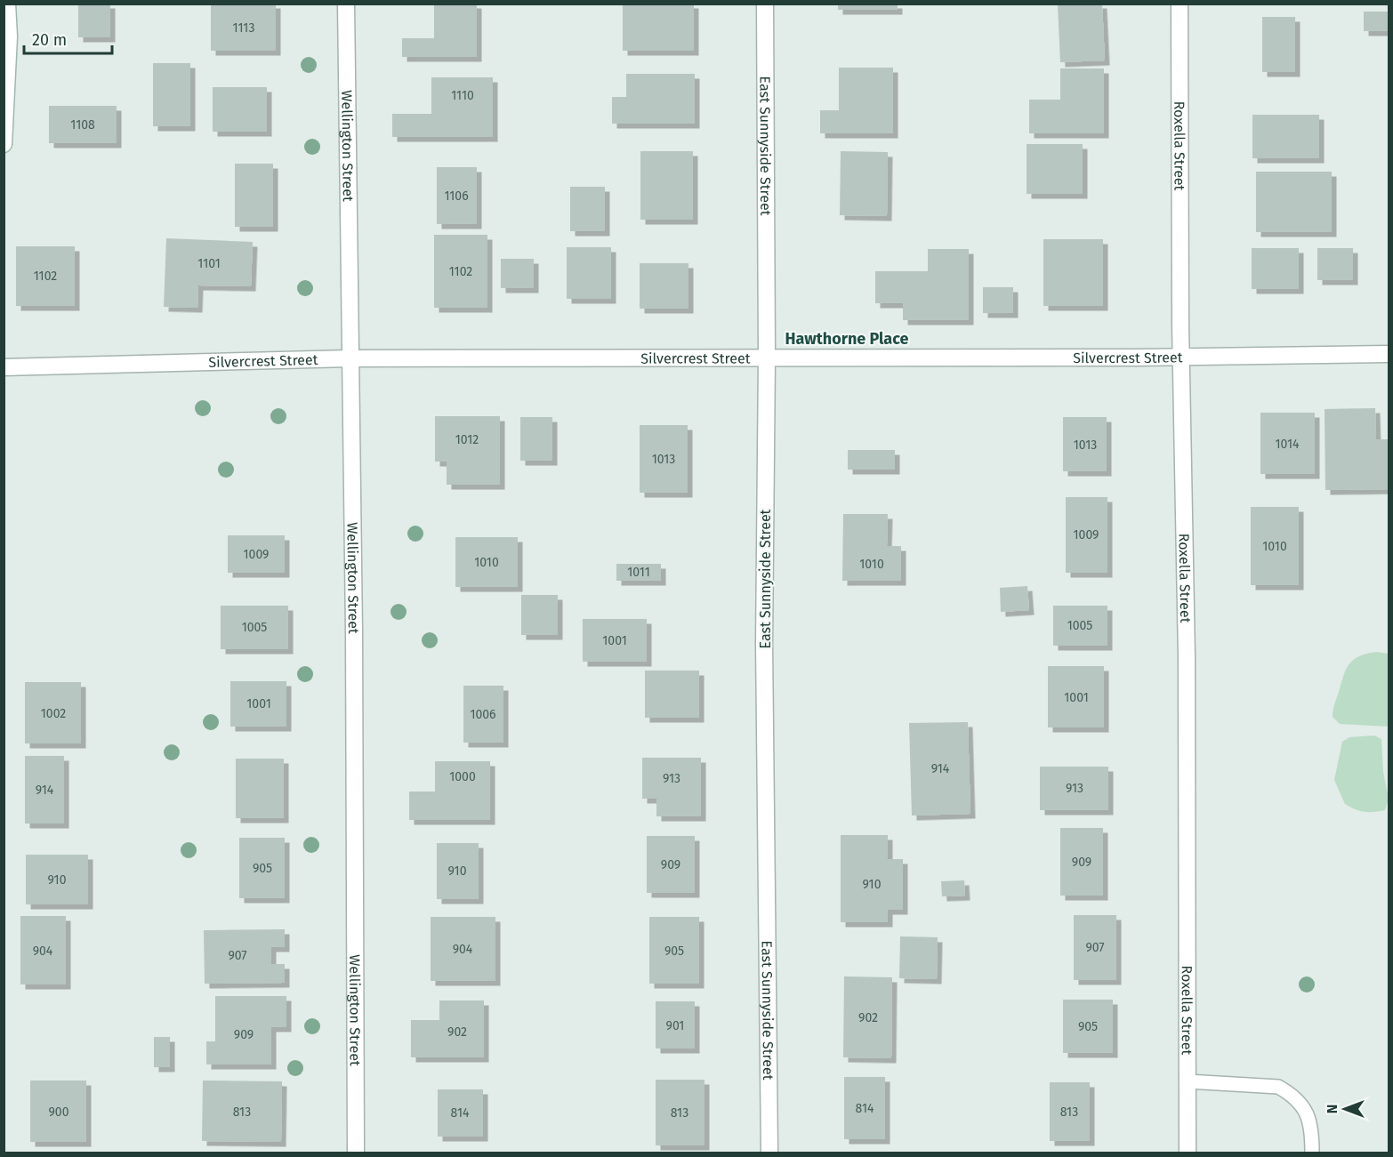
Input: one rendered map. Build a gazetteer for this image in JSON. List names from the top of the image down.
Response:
{
  "streets": {
    "street": [
      "Wellington Street",
      "East Sunnyside Street",
      "Roxella Street",
      "Silvercrest Street"
    ]
  },
  "crossings": [
    ["Wellington Street", "Silvercrest Street"],
    ["East Sunnyside Street", "Silvercrest Street"],
    ["Roxella Street", "Silvercrest Street"]
  ],
  "districts": ["Hawthorne Place"],
  "house_numbers": [
    "1113",
    "1110",
    "1108",
    "1106",
    "1101",
    "1102",
    "1102",
    "1012",
    "1014",
    "1013",
    "1013",
    "1009",
    "1010",
    "1009",
    "1010",
    "1010",
    "1011",
    "1005",
    "1005",
    "1001",
    "1001",
    "1001",
    "1002",
    "1006",
    "914",
    "1000",
    "913",
    "913",
    "914",
    "909",
    "909",
    "905",
    "910",
    "910",
    "910",
    "907",
    "904",
    "904",
    "905",
    "907",
    "902",
    "901",
    "905",
    "902",
    "909",
    "814",
    "900",
    "813",
    "813",
    "814",
    "813"
  ],
  "scale_bar": "20 m",
  "north": "left"
}
